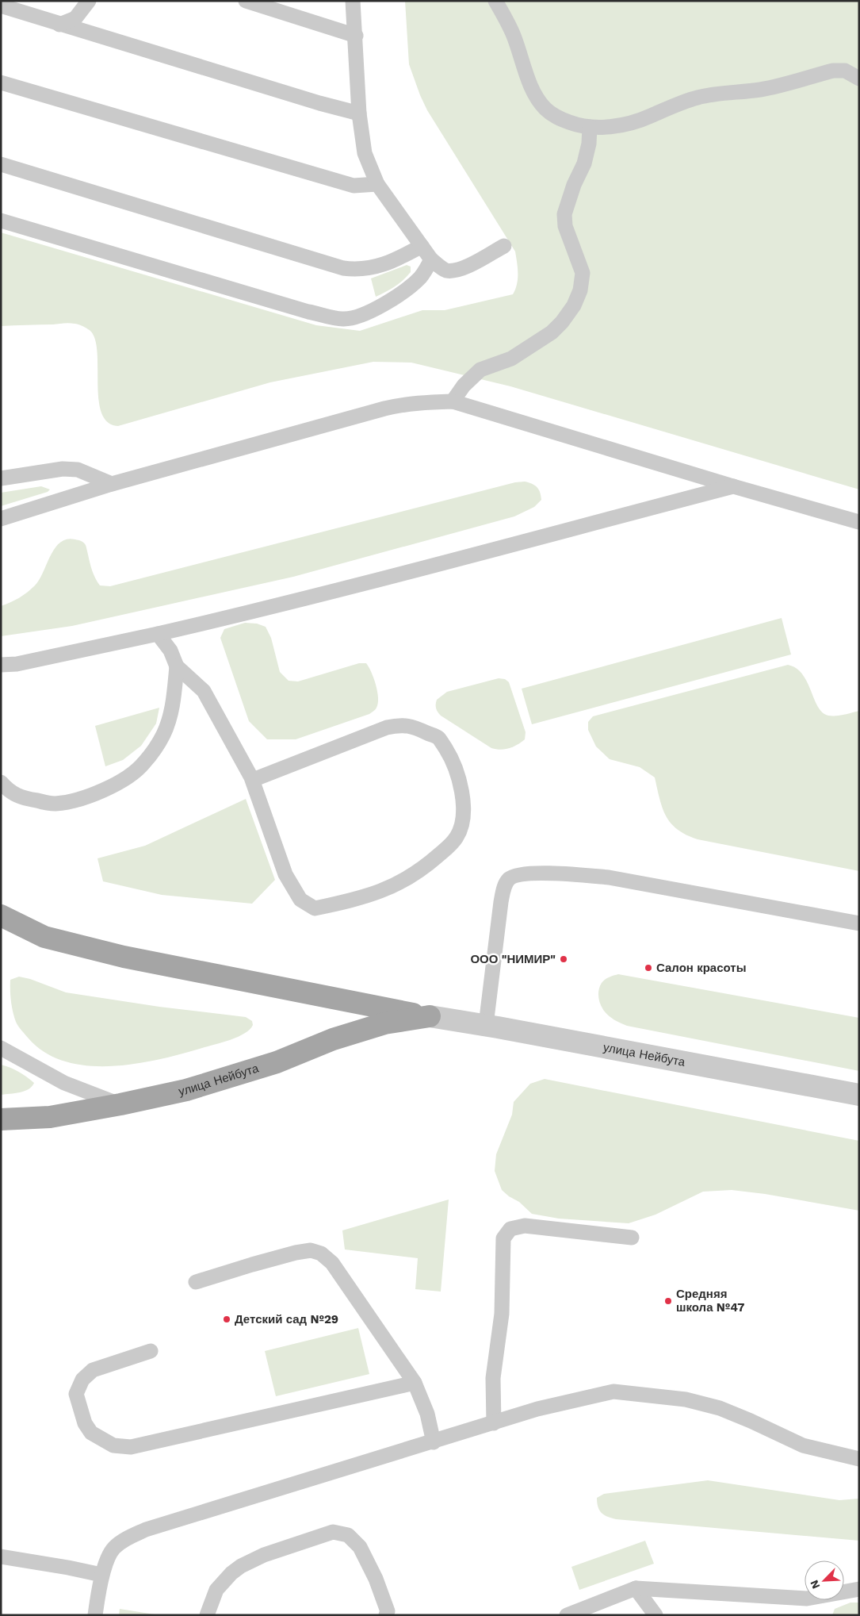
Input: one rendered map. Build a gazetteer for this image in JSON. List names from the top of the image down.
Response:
{
  "streets": {
    "main road": ["улица Нейбута"]
  },
  "places": [
    "ООО \"НИМИР\"",
    "Салон красоты",
    "Средняя школа №47",
    "Детский сад №29"
  ],
  "north": "bottom left"
}
